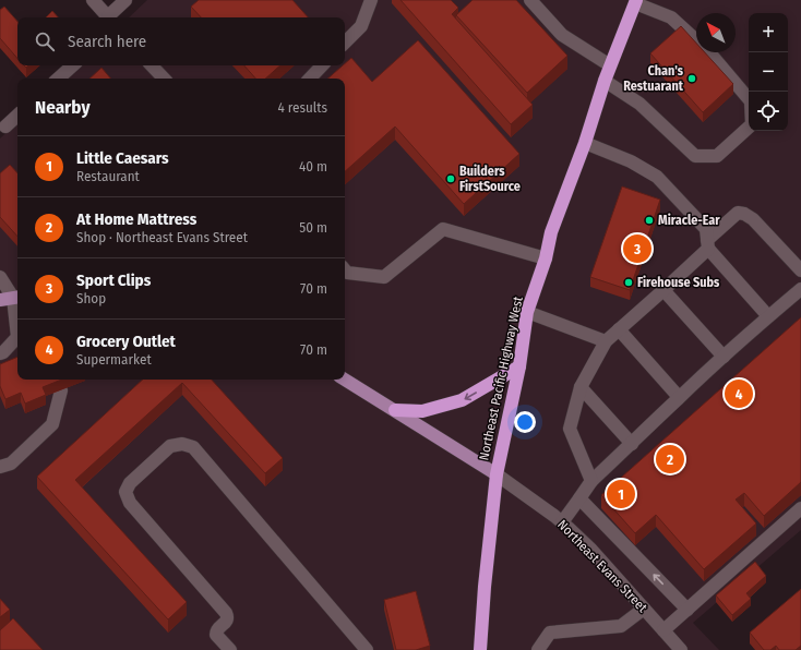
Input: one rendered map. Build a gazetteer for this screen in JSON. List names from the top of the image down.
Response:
{
  "streets": {
    "highway": ["Northeast Pacific Highway West"],
    "street": ["Northeast Evans Street"]
  },
  "crossings": [
    ["Northeast Pacific Highway West", "Northeast Evans Street"]
  ],
  "places": [
    "Chan's Restuarant",
    "Builders FirstSource",
    "Miracle-Ear",
    "Firehouse Subs"
  ],
  "north": "top left",
  "page": {
    "map_buttons": ["+", "−"],
    "search": "Search here",
    "heading": ["Nearby", "4 results"],
    "list": [
      {
        "mark": "1",
        "name": "Little Caesars",
        "note": "Restaurant",
        "value": "40 m"
      },
      {
        "mark": "2",
        "name": "At Home Mattress",
        "note": "Shop · Northeast Evans Street",
        "value": "50 m"
      },
      {
        "mark": "3",
        "name": "Sport Clips",
        "note": "Shop",
        "value": "70 m"
      },
      {
        "mark": "4",
        "name": "Grocery Outlet",
        "note": "Supermarket",
        "value": "70 m"
      }
    ],
    "pins": [
      "3",
      "4",
      "2",
      "1"
    ]
  }
}
